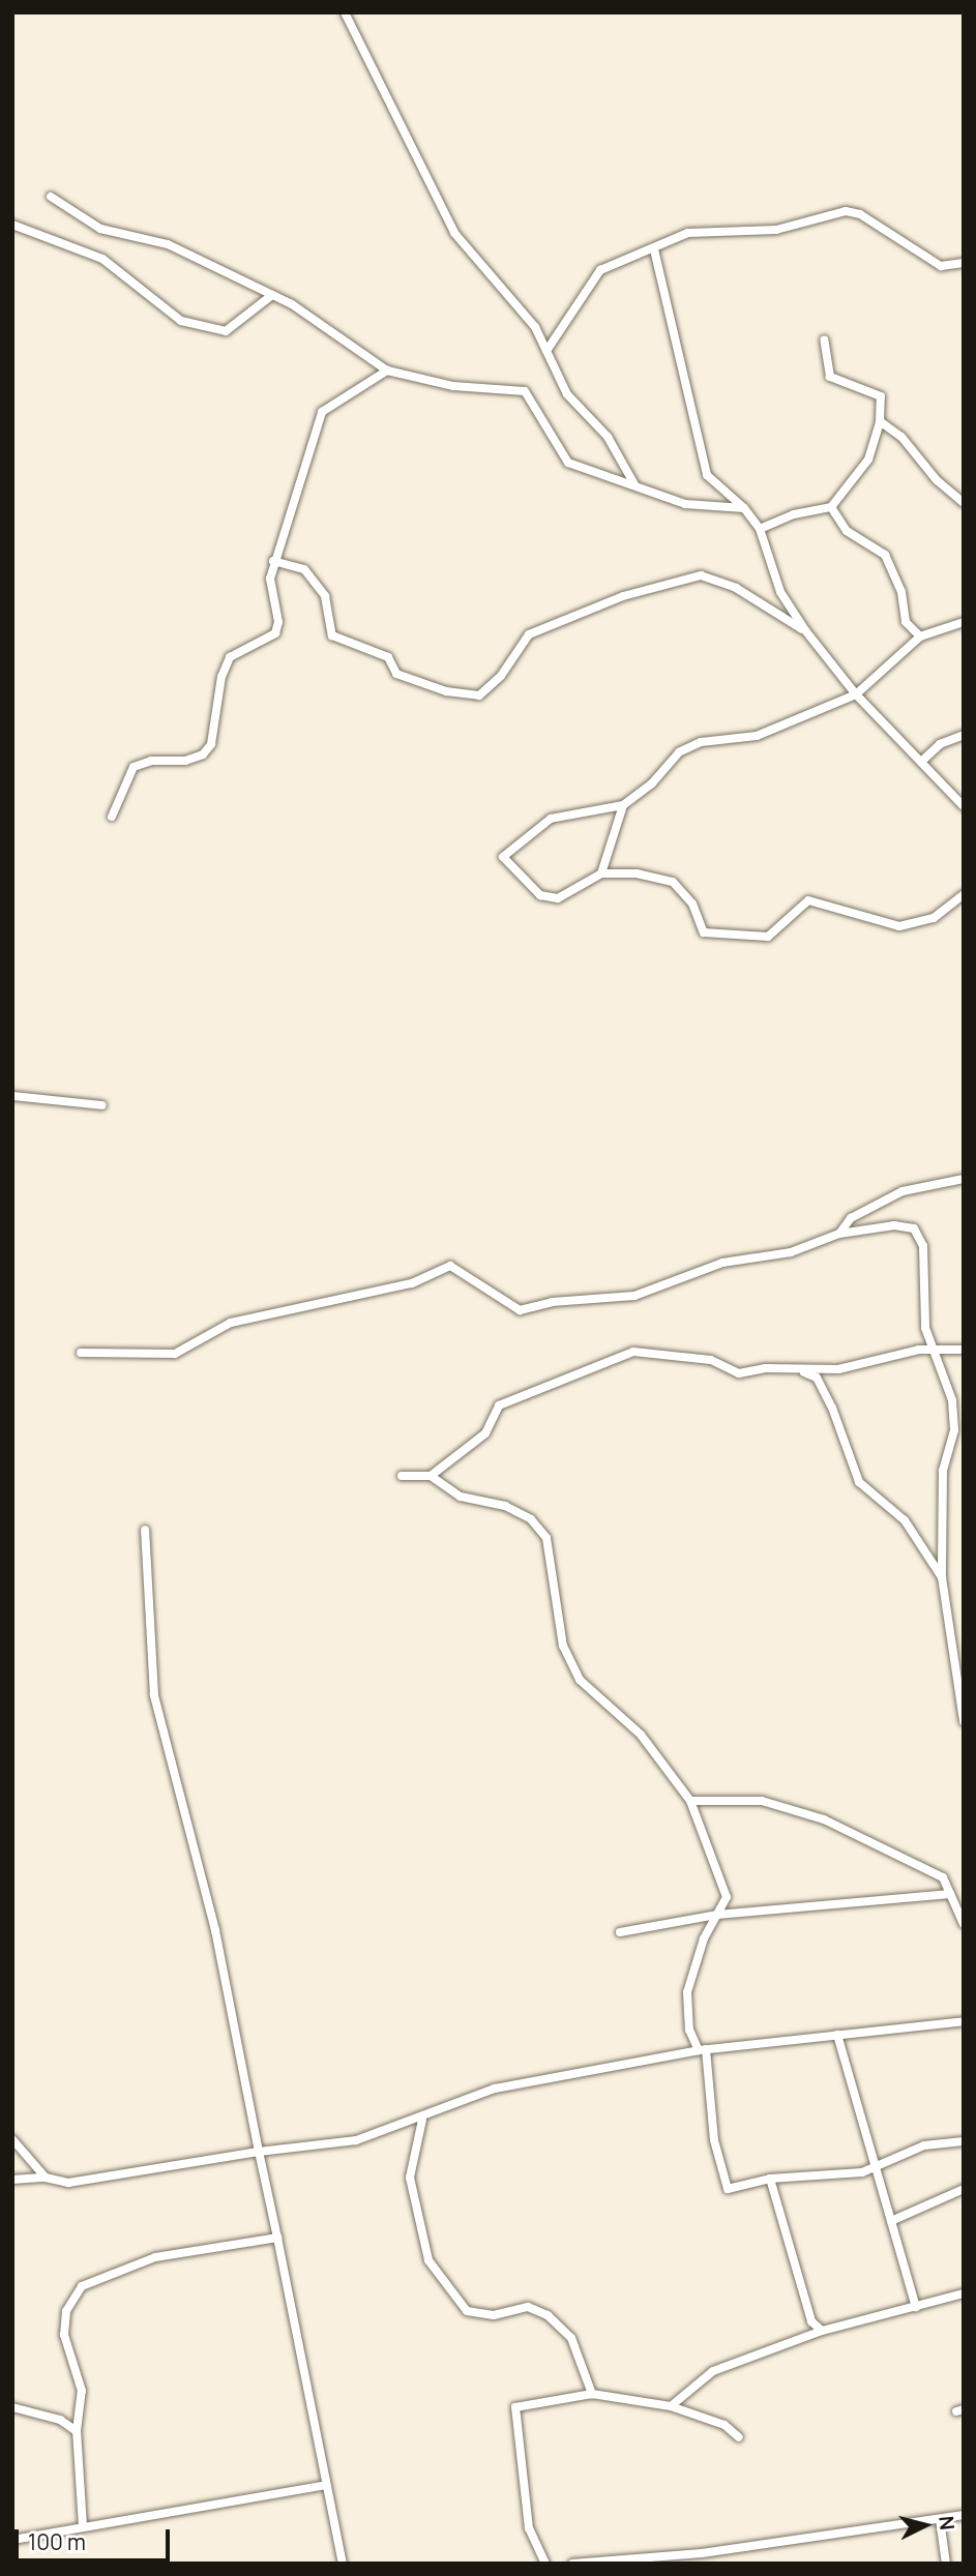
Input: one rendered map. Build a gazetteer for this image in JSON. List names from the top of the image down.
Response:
{
  "scale_bar": "100 m",
  "north": "right"
}
